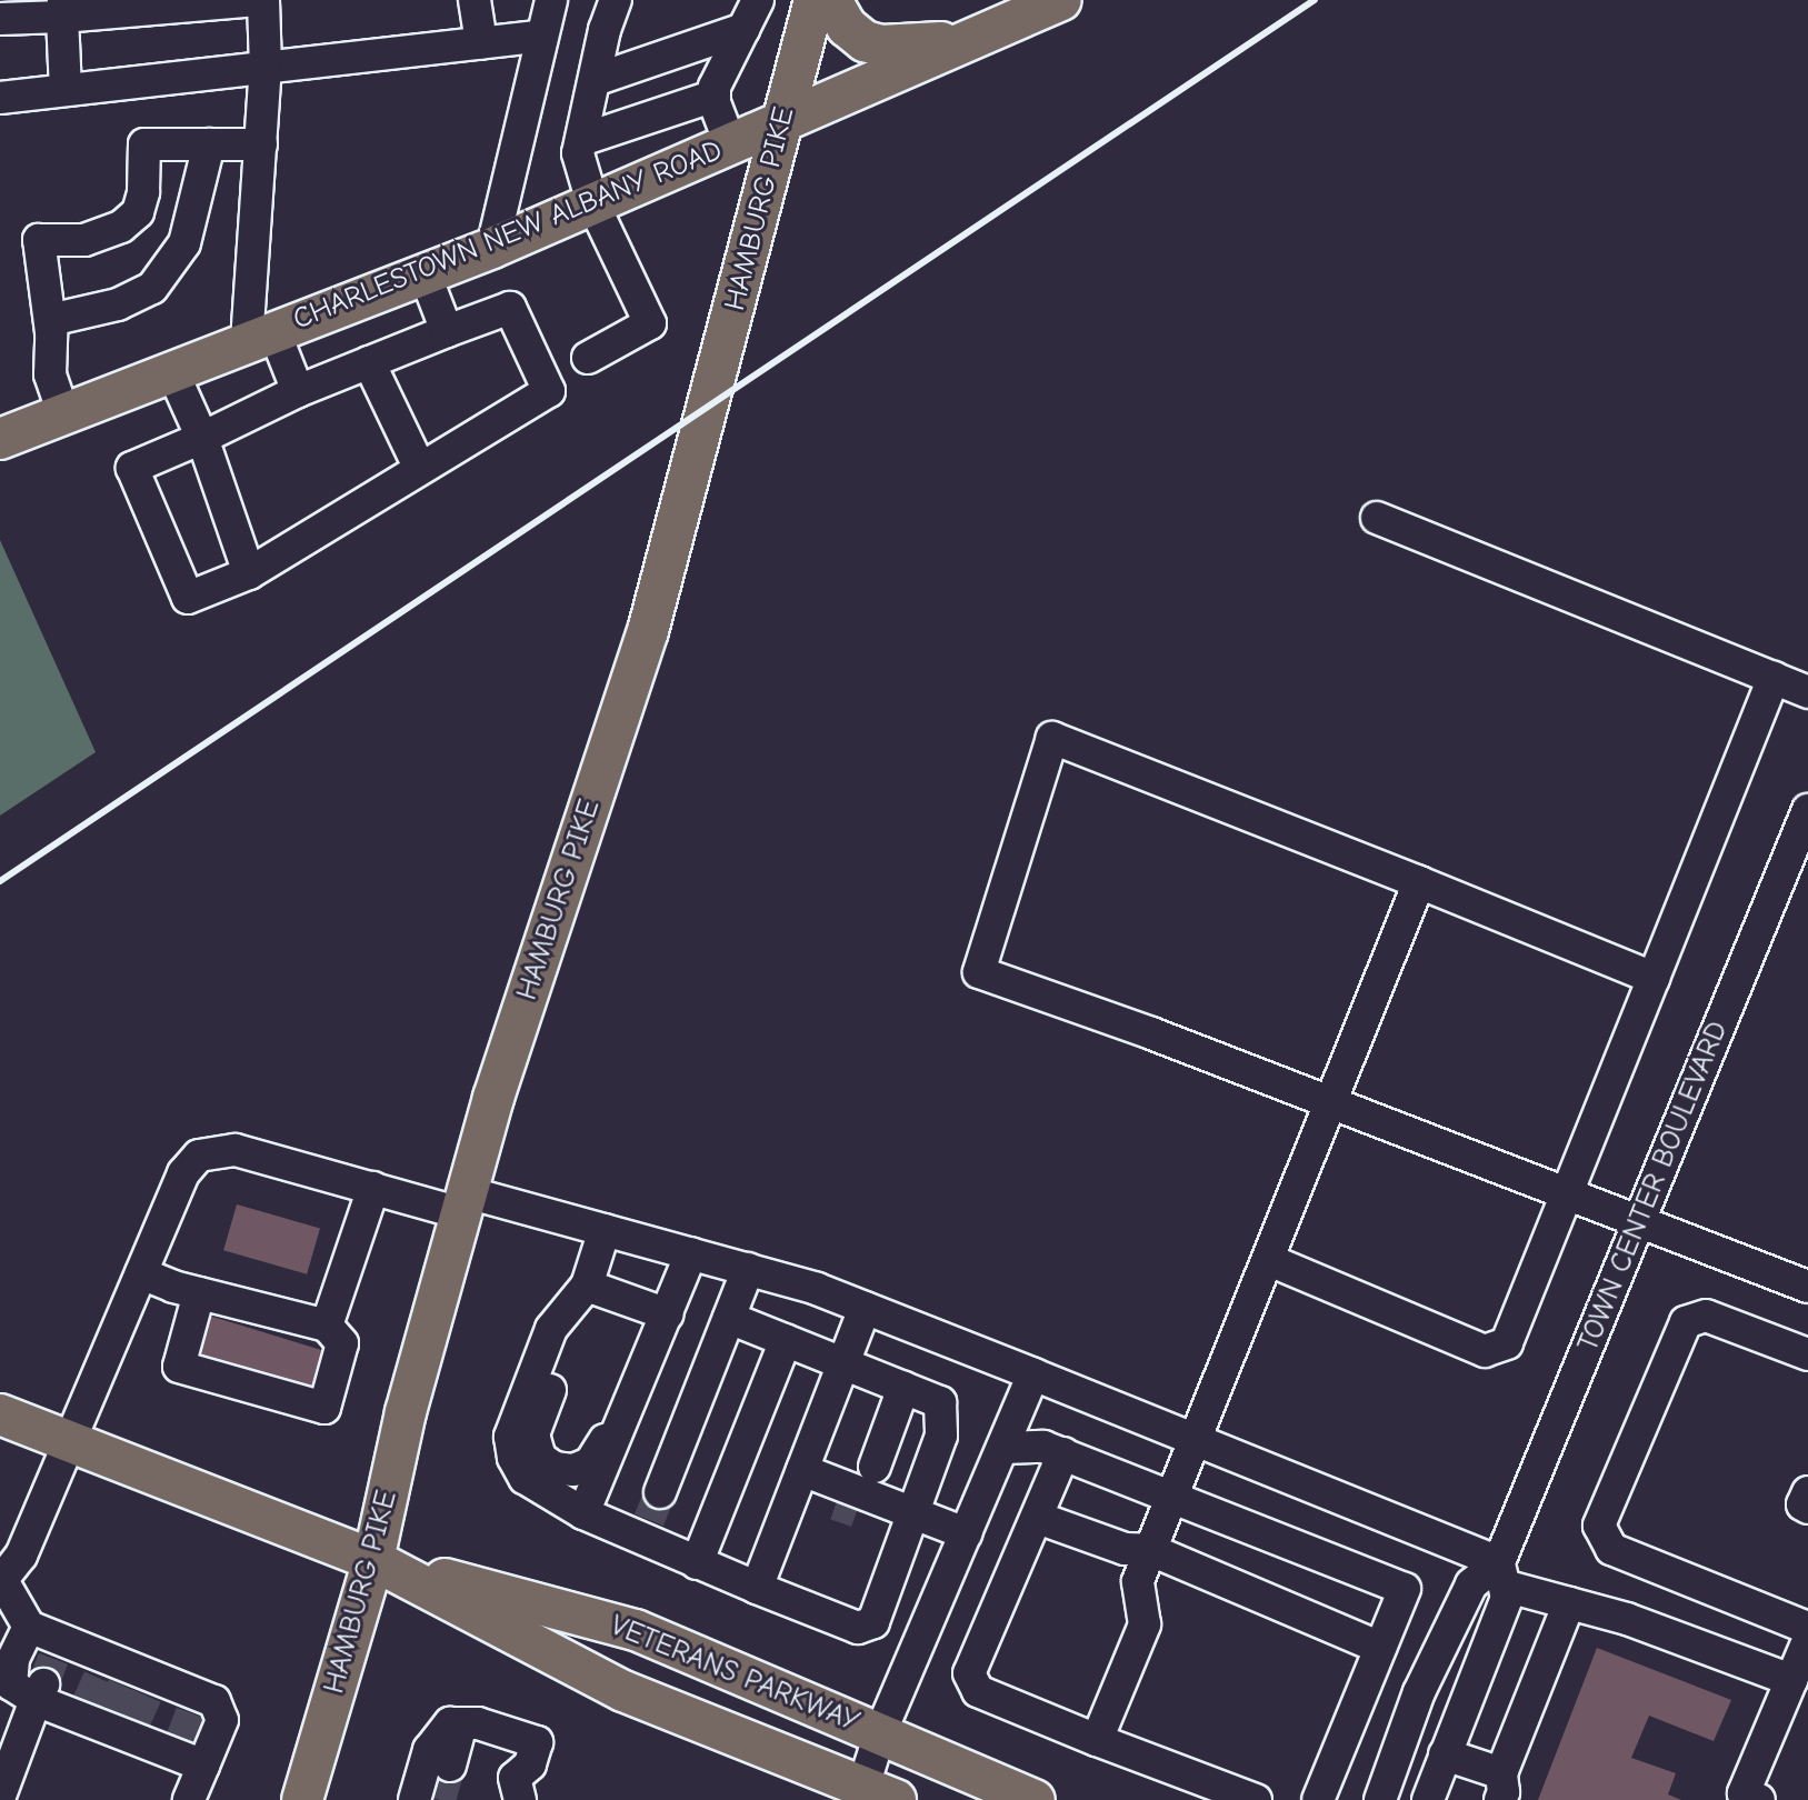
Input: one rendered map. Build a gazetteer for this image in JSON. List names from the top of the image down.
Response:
{
  "streets": {
    "main road": ["HAMBURG PIKE", "CHARLESTOWN NEW ALBANY ROAD", "VETERANS PARKWAY"],
    "street": ["TOWN CENTER BOULEVARD"]
  },
  "crossings": [
    ["HAMBURG PIKE", "CHARLESTOWN NEW ALBANY ROAD"],
    ["HAMBURG PIKE", "VETERANS PARKWAY"]
  ]
}
